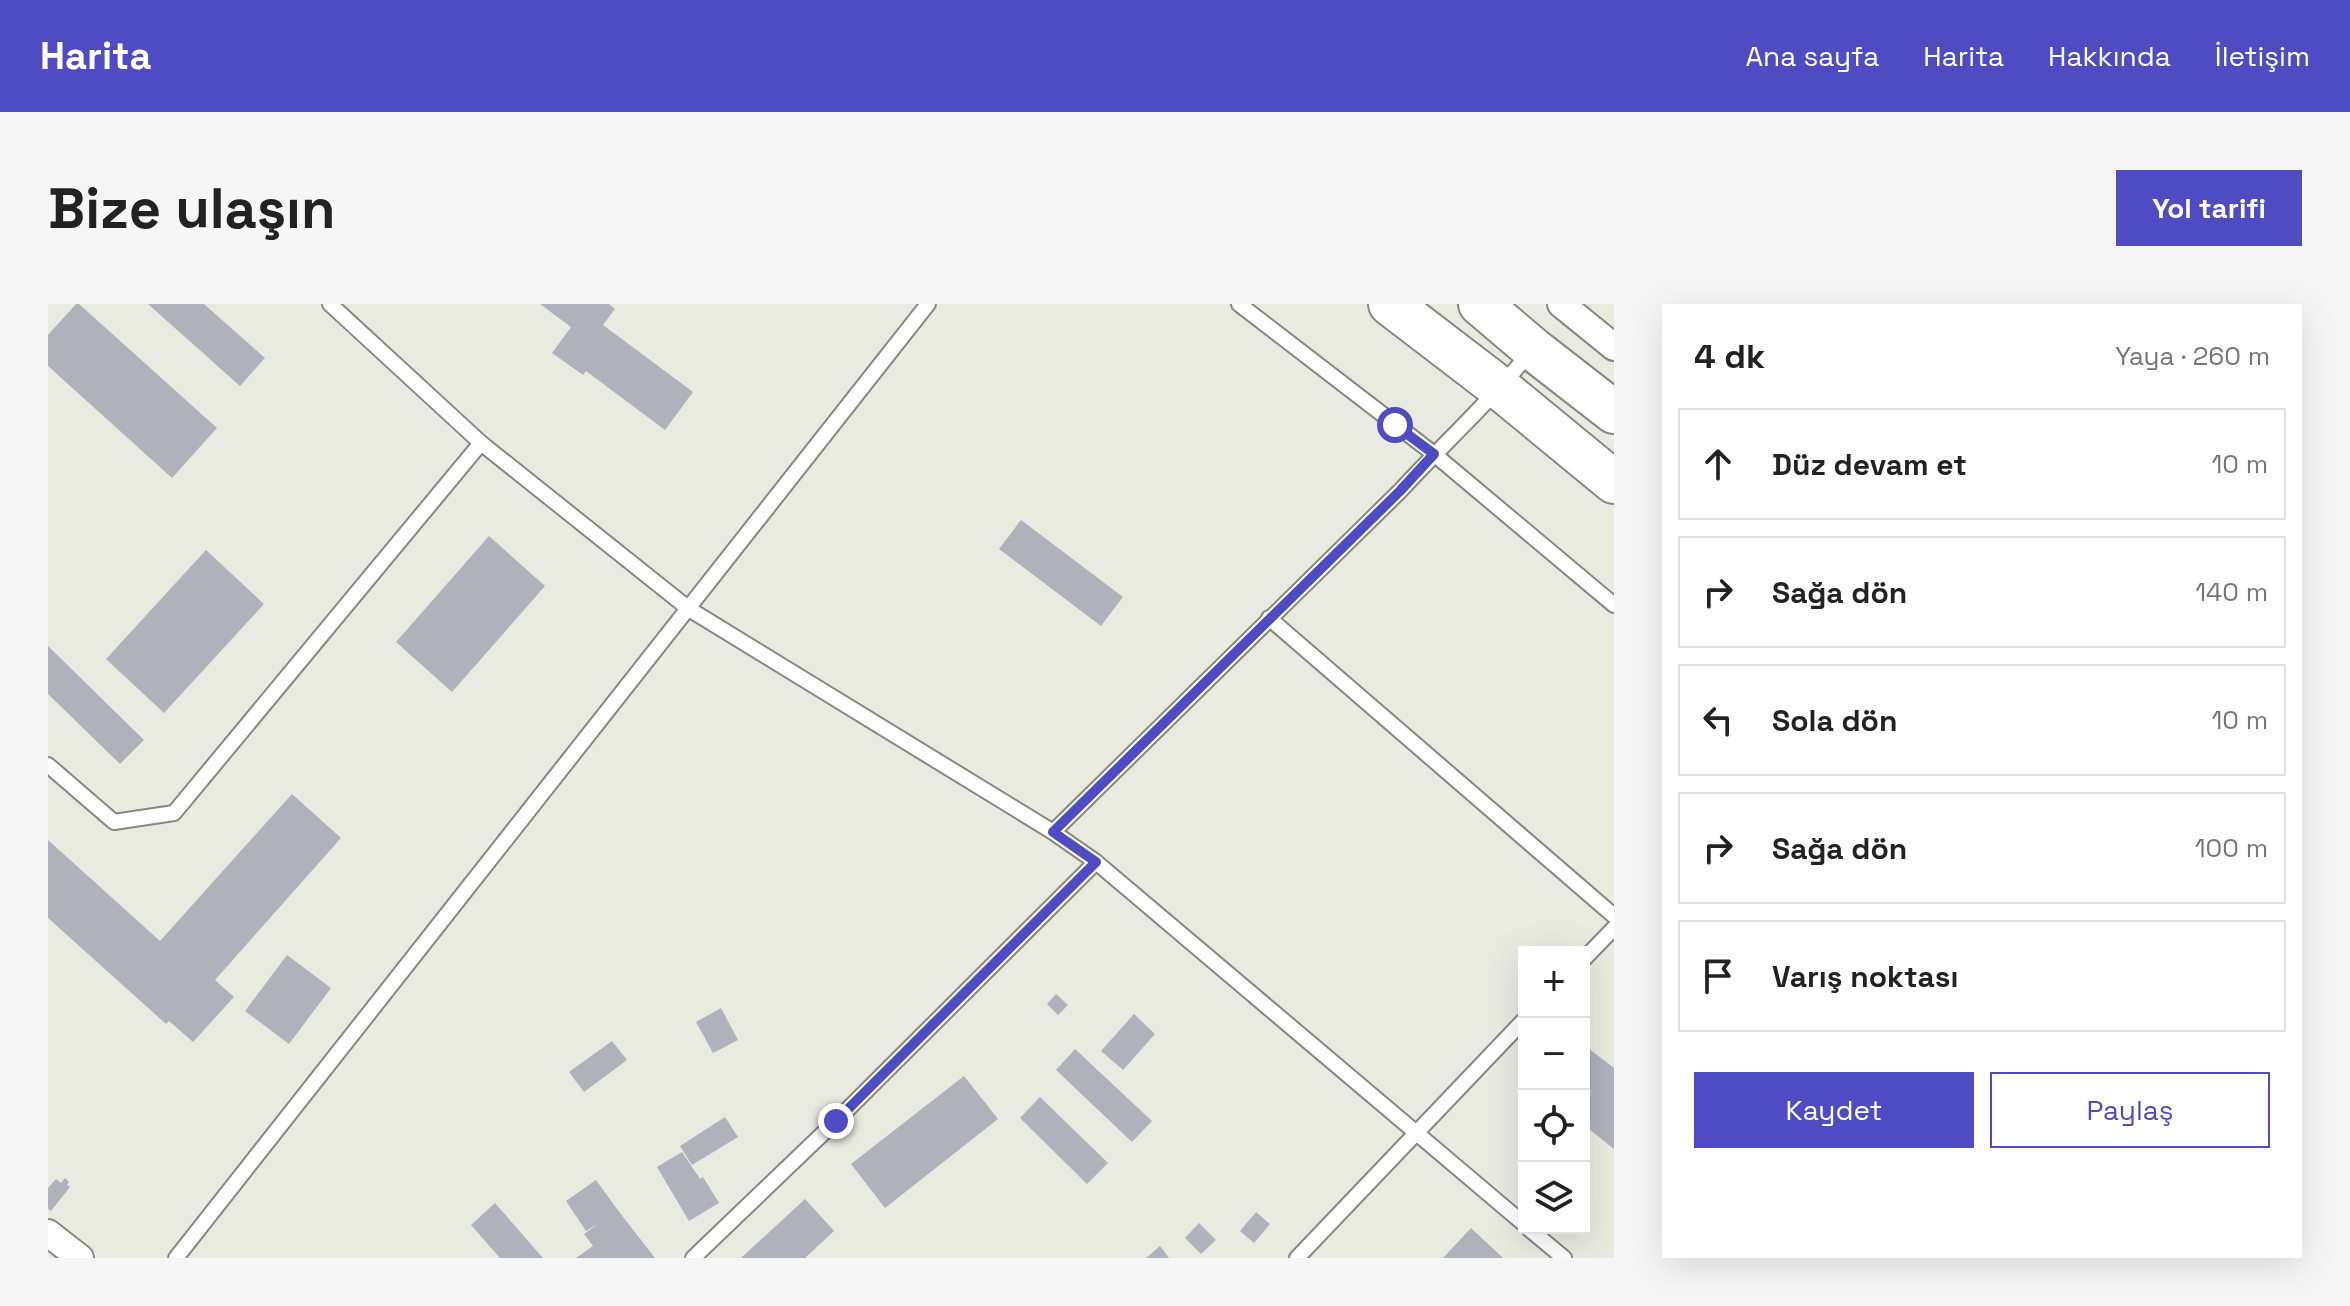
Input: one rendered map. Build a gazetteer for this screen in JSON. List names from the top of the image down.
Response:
{
  "page": {
    "header": "Harita",
    "nav": [
      "Ana sayfa",
      "Harita",
      "Hakkında",
      "İletişim"
    ],
    "buttons": [
      "Yol tarifi",
      ["Kaydet", "Paylaş"]
    ],
    "title": "Bize ulaşın",
    "heading": ["4 dk", "Yaya · 260 m"],
    "list": [
      ["Düz devam et", "10 m"],
      ["Sağa dön", "140 m"],
      ["Sola dön", "10 m"],
      ["Sağa dön", "100 m"],
      "Varış noktası"
    ],
    "map_buttons": ["+", "−"]
  }
}
